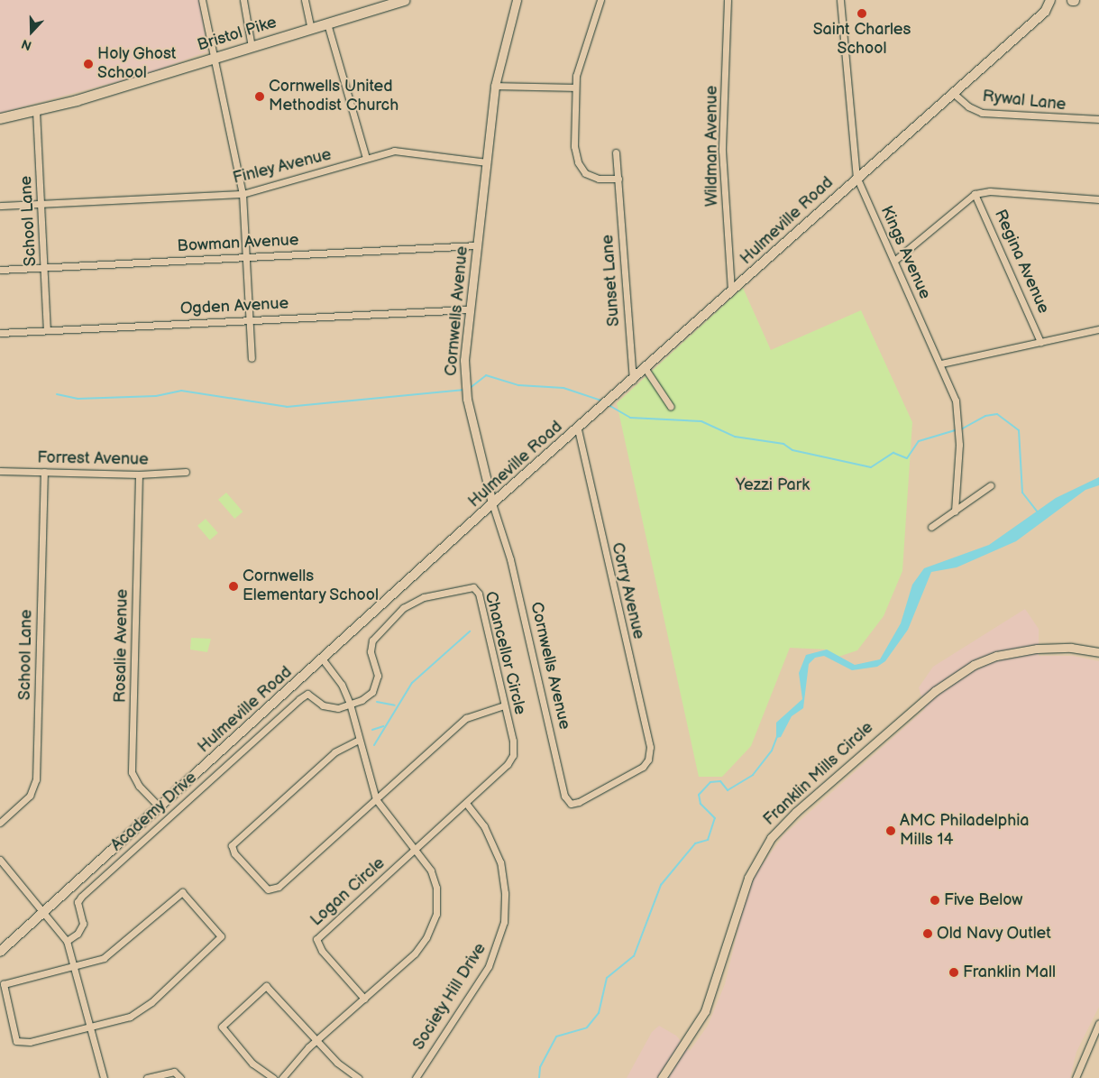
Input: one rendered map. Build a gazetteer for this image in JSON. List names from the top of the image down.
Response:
{
  "streets": {
    "main road": ["Bristol Pike", "Hulmeville Road"],
    "street": [
      "Rywal Lane",
      "Wildman Avenue",
      "Finley Avenue",
      "School Lane",
      "Bowman Avenue",
      "Kings Avenue",
      "Regina Avenue",
      "Sunset Lane",
      "Ogden Avenue",
      "Cornwells Avenue",
      "Forrest Avenue",
      "Corry Avenue",
      "Rosalie Avenue",
      "Chancellor Circle",
      "Franklin Mills Circle",
      "Academy Drive",
      "Logan Circle",
      "Society Hill Drive"
    ]
  },
  "crossings": [
    ["Bristol Pike", "School Lane"],
    ["Rywal Lane", "Hulmeville Road"],
    ["Wildman Avenue", "Hulmeville Road"],
    ["Finley Avenue", "School Lane"],
    ["Finley Avenue", "Cornwells Avenue"],
    ["School Lane", "Bowman Avenue"],
    ["School Lane", "Ogden Avenue"],
    ["School Lane", "Forrest Avenue"],
    ["Hulmeville Road", "Kings Avenue"],
    ["Hulmeville Road", "Sunset Lane"],
    ["Hulmeville Road", "Cornwells Avenue"],
    ["Hulmeville Road", "Corry Avenue"],
    ["Hulmeville Road", "Rosalie Avenue"],
    ["Bowman Avenue", "Cornwells Avenue"],
    ["Ogden Avenue", "Cornwells Avenue"],
    ["Cornwells Avenue", "Corry Avenue"],
    ["Forrest Avenue", "Rosalie Avenue"],
    ["Chancellor Circle", "Academy Drive"],
    ["Chancellor Circle", "Logan Circle"],
    ["Chancellor Circle", "Society Hill Drive"]
  ],
  "parks": ["Yezzi Park"],
  "places": [
    "Saint Charles School",
    "Holy Ghost School",
    "Cornwells United Methodist Church",
    "Cornwells Elementary School",
    "AMC Philadelphia Mills 14",
    "Five Below",
    "Old Navy Outlet",
    "Franklin Mall"
  ],
  "north": "bottom"
}
